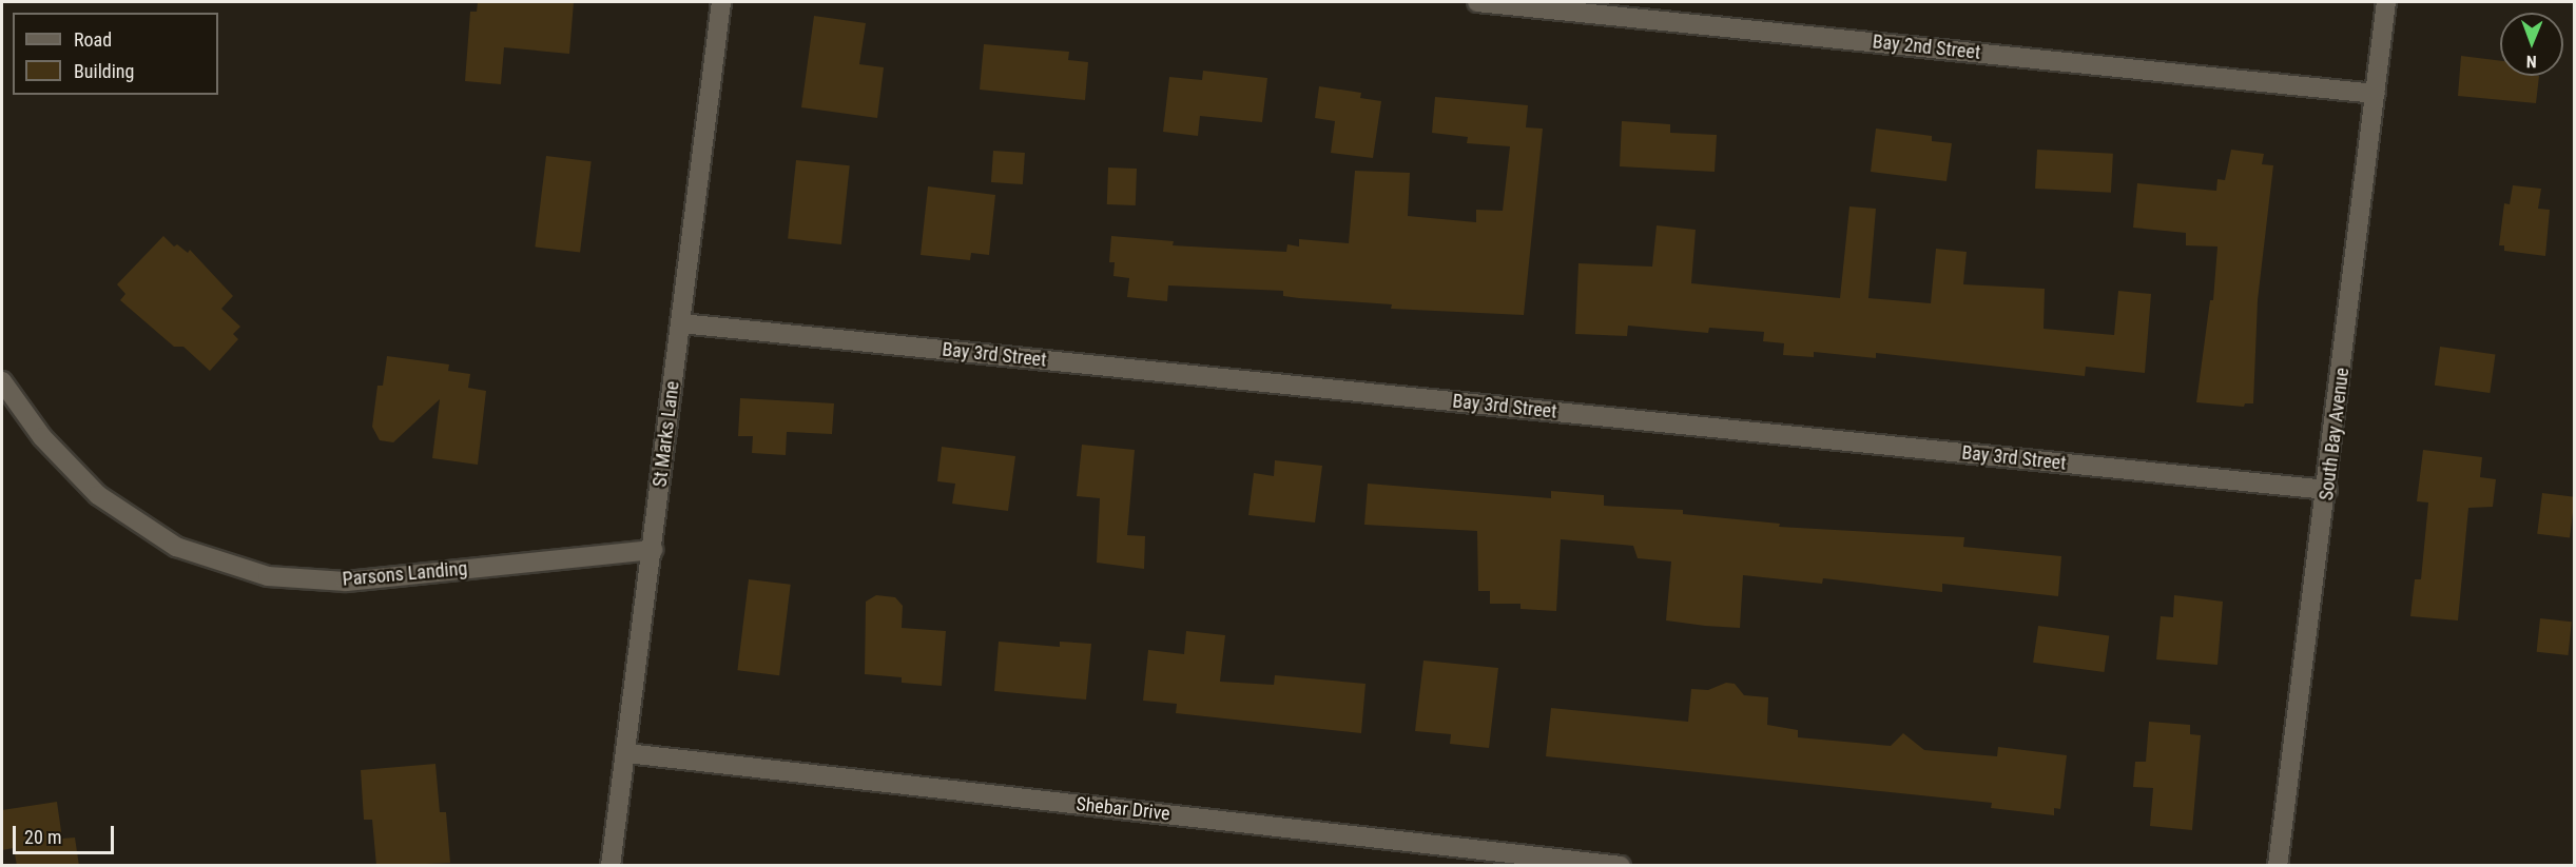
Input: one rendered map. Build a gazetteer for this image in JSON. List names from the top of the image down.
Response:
{
  "streets": {
    "street": [
      "Bay 2nd Street",
      "Bay 3rd Street",
      "St Marks Lane",
      "South Bay Avenue",
      "Parsons Landing",
      "Shebar Drive"
    ]
  },
  "crossings": [
    ["Bay 2nd Street", "South Bay Avenue"],
    ["Bay 3rd Street", "St Marks Lane"],
    ["Bay 3rd Street", "South Bay Avenue"],
    ["St Marks Lane", "Parsons Landing"],
    ["St Marks Lane", "Shebar Drive"]
  ],
  "legend": ["Road", "Building"],
  "scale_bar": "20 m",
  "north": "bottom"
}
